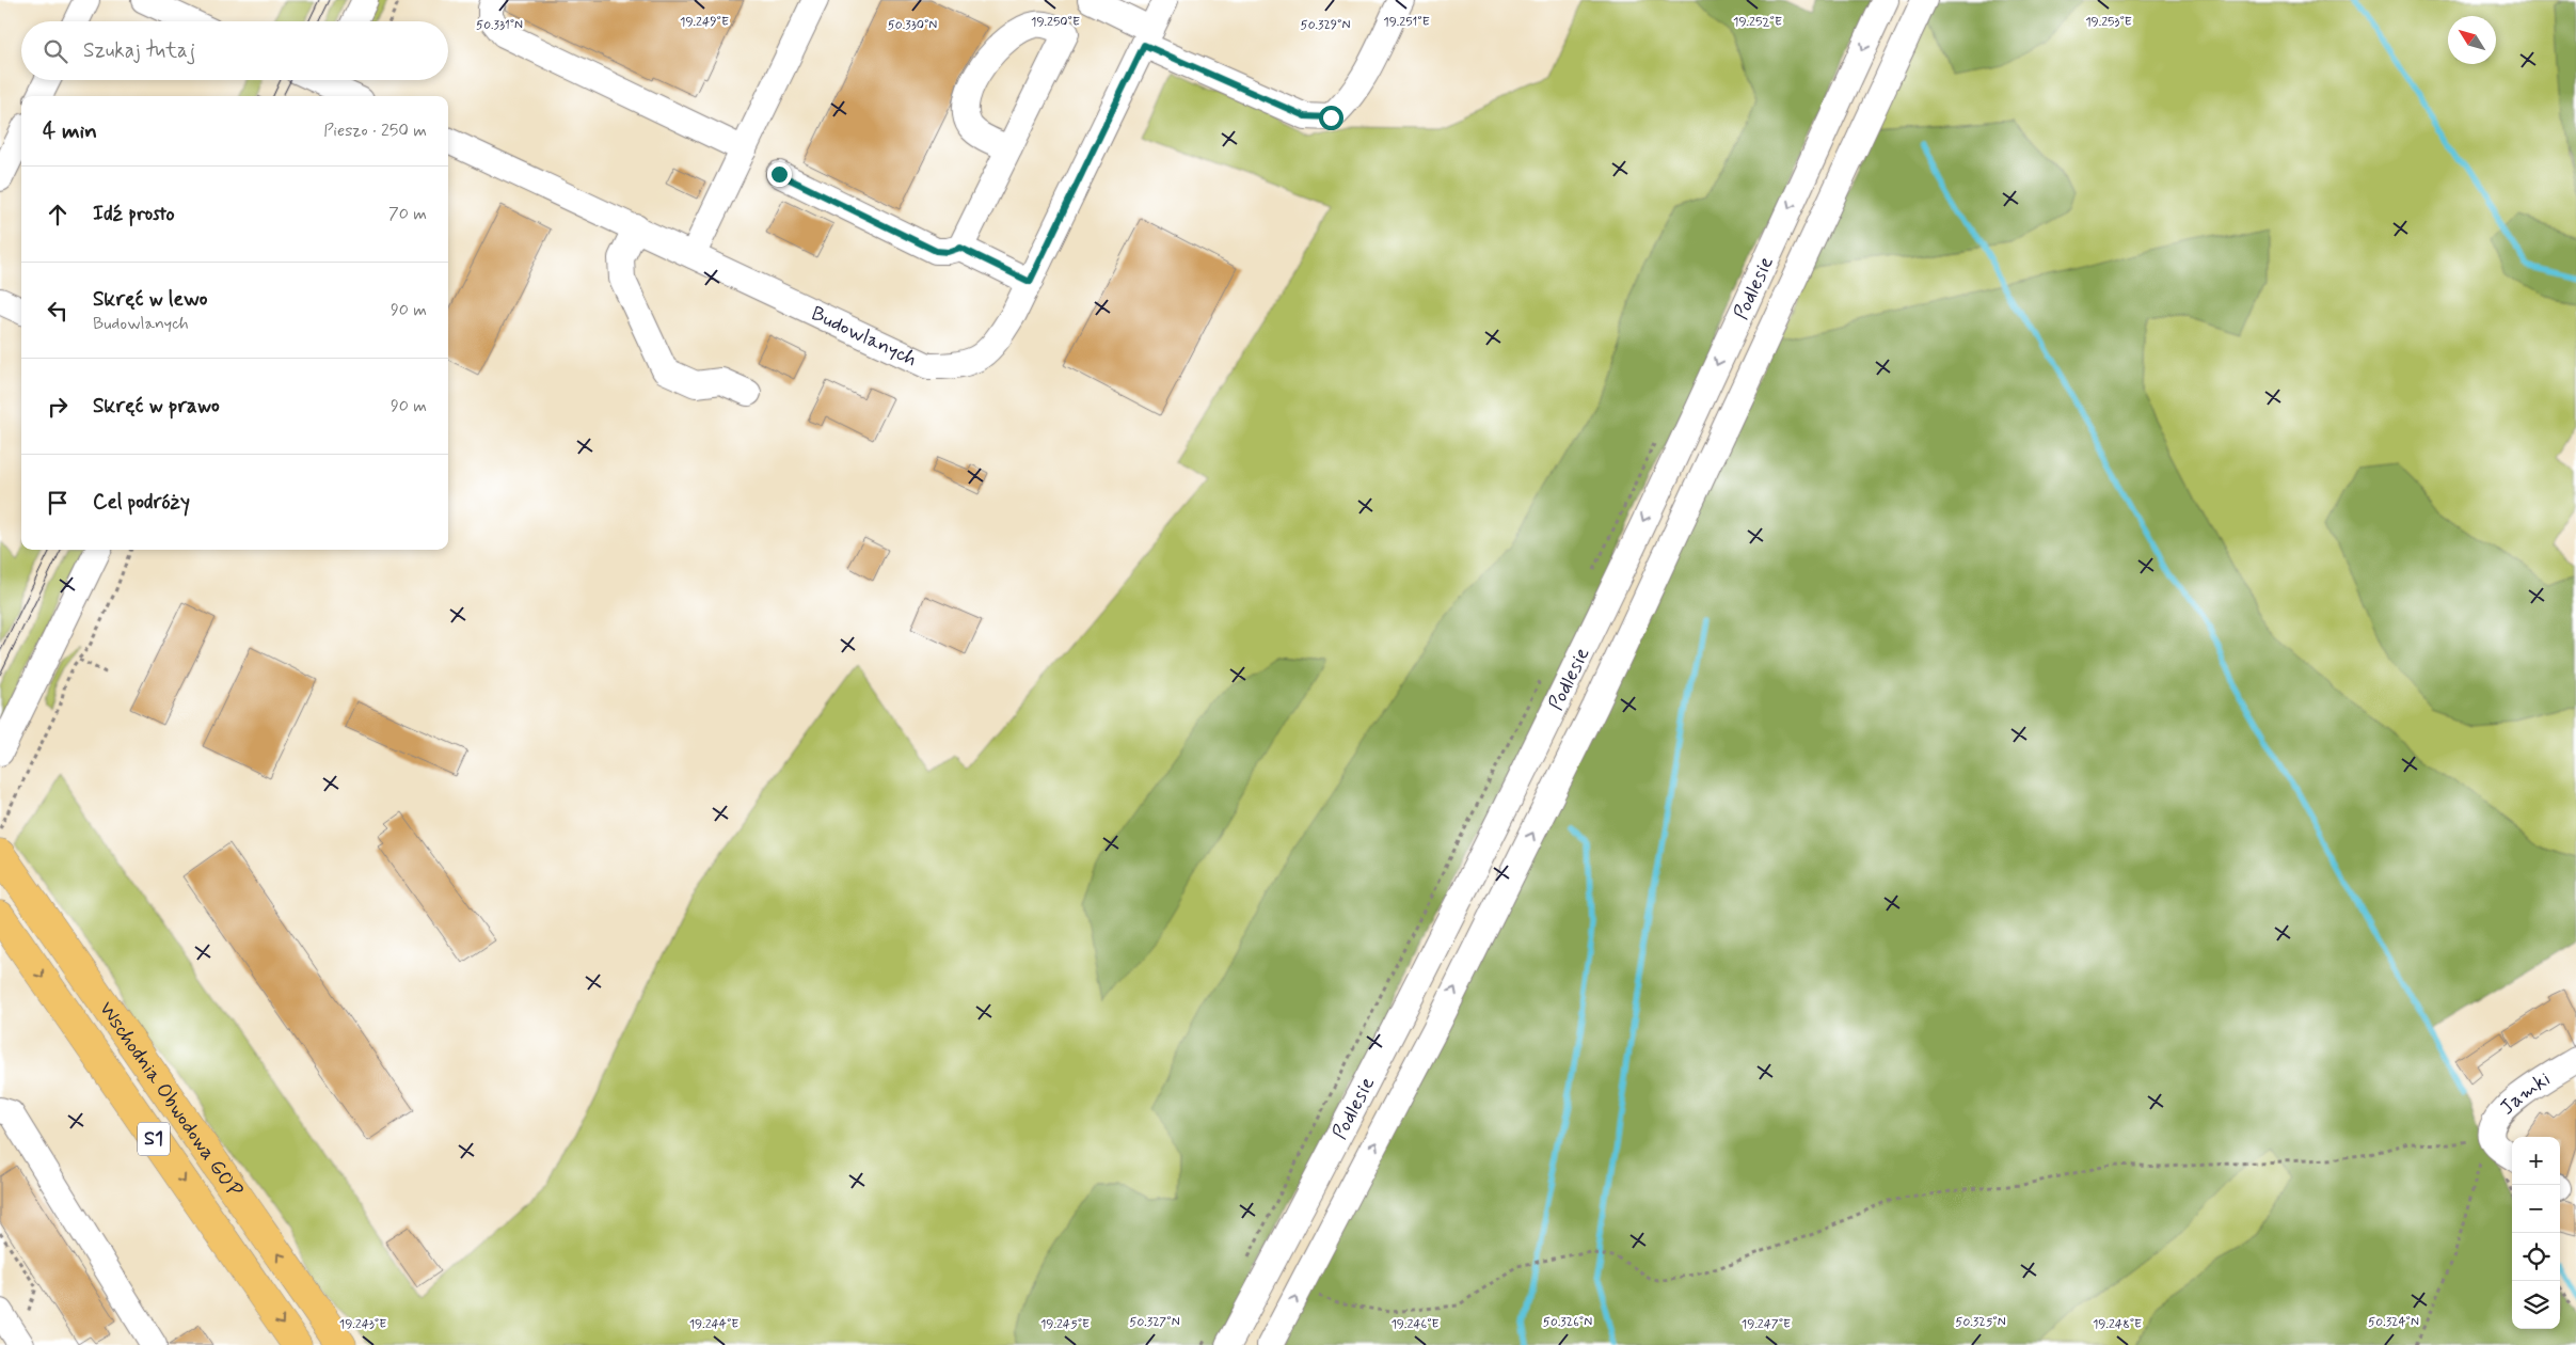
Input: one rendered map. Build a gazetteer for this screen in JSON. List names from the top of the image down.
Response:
{
  "streets": {
    "highway": ["Wschodnia Obwodowa GOP", "S1"],
    "street": ["Podlesie", "Budowlanych", "Jamki"]
  },
  "north": "top left",
  "page": {
    "search": "Szukaj tutaj",
    "heading": ["4 min", "Pieszo · 250 m"],
    "list": [
      ["Idź prosto", "70 m"],
      ["Skręć w lewo", "Budowlanych", "90 m"],
      ["Skręć w prawo", "90 m"],
      "Cel podróży"
    ],
    "map_buttons": ["+", "−"]
  },
  "coordinates": [
    "19.249°E",
    "19.250°E",
    "19.251°E",
    "19.252°E",
    "19.253°E",
    "50.331°N",
    "50.330°N",
    "50.329°N",
    "50.327°N",
    "50.326°N",
    "50.325°N",
    "50.324°N",
    "19.243°E",
    "19.244°E",
    "19.245°E",
    "19.246°E",
    "19.247°E",
    "19.248°E"
  ]
}
